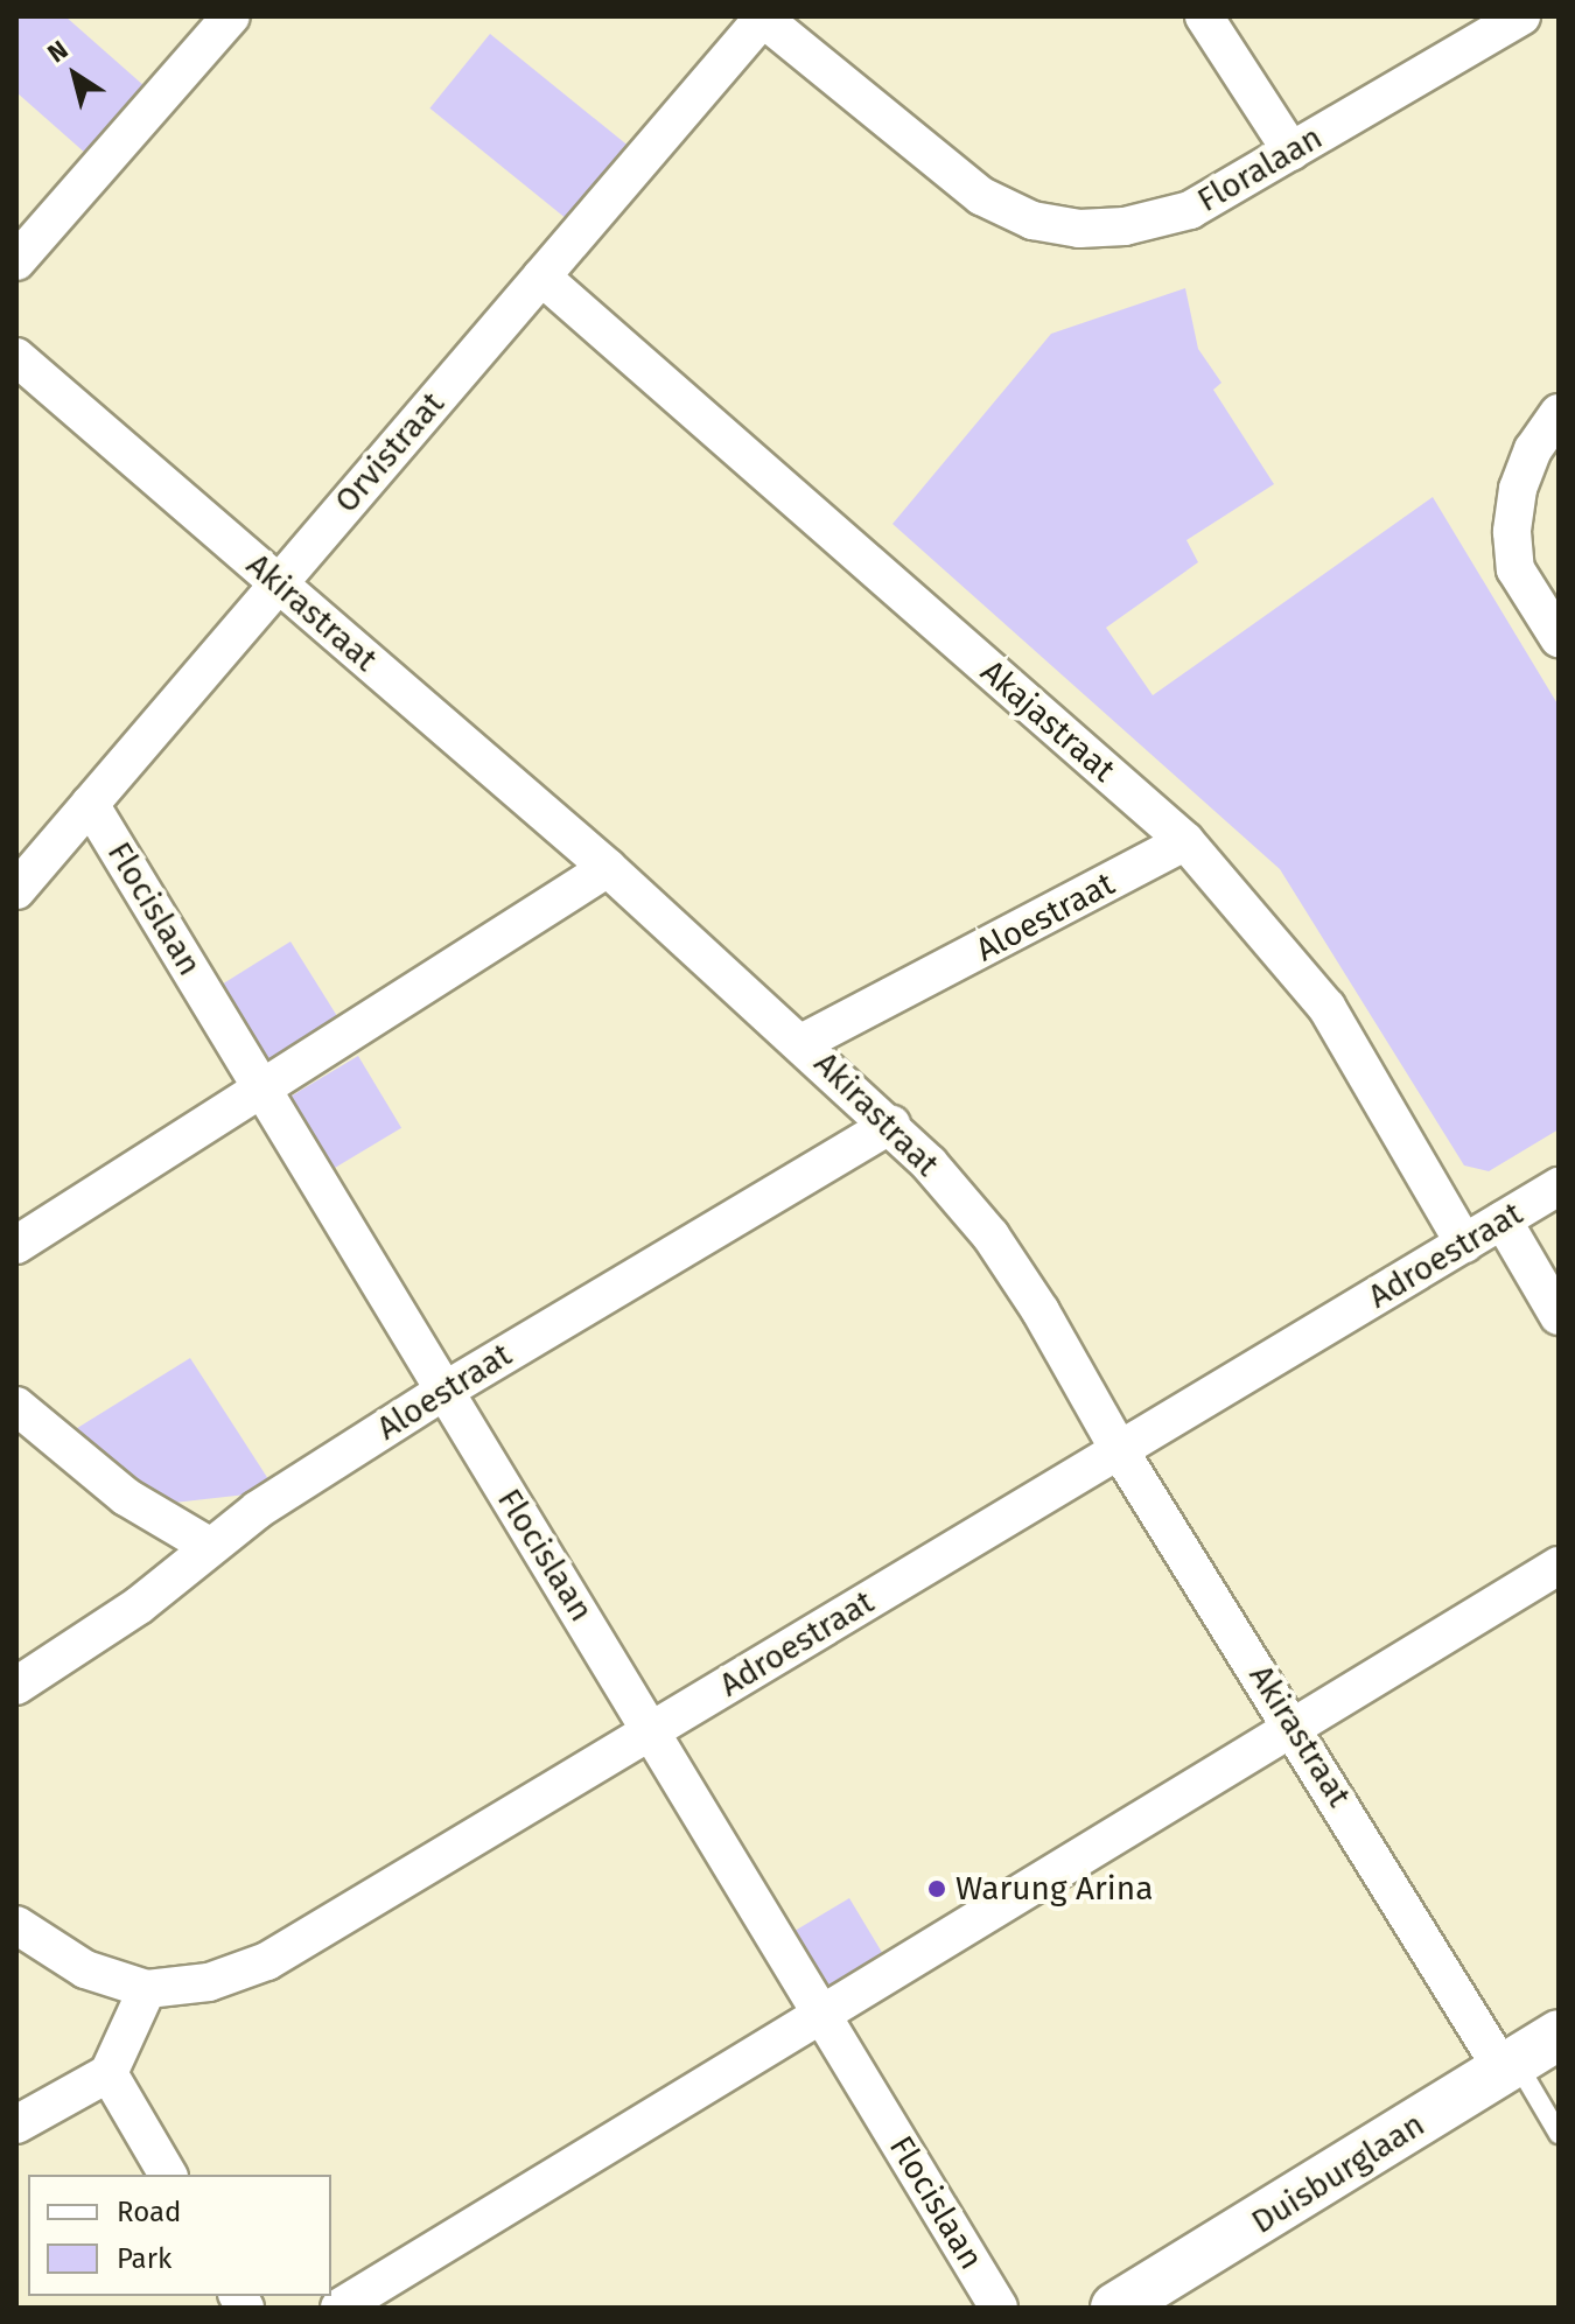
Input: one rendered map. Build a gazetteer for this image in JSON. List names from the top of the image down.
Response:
{
  "streets": {
    "street": [
      "Floralaan",
      "Orvistraat",
      "Akirastraat",
      "Akajastraat",
      "Flocislaan",
      "Aloestraat",
      "Adroestraat",
      "Duisburglaan"
    ]
  },
  "crossings": [
    ["Floralaan", "Orvistraat"],
    ["Orvistraat", "Akirastraat"],
    ["Orvistraat", "Akajastraat"],
    ["Orvistraat", "Flocislaan"],
    ["Akirastraat", "Aloestraat"],
    ["Akirastraat", "Adroestraat"],
    ["Akirastraat", "Duisburglaan"],
    ["Akajastraat", "Aloestraat"],
    ["Akajastraat", "Adroestraat"],
    ["Flocislaan", "Aloestraat"],
    ["Flocislaan", "Adroestraat"]
  ],
  "places": ["Warung Arina"],
  "legend": ["Road", "Park"],
  "north": "top left"
}
